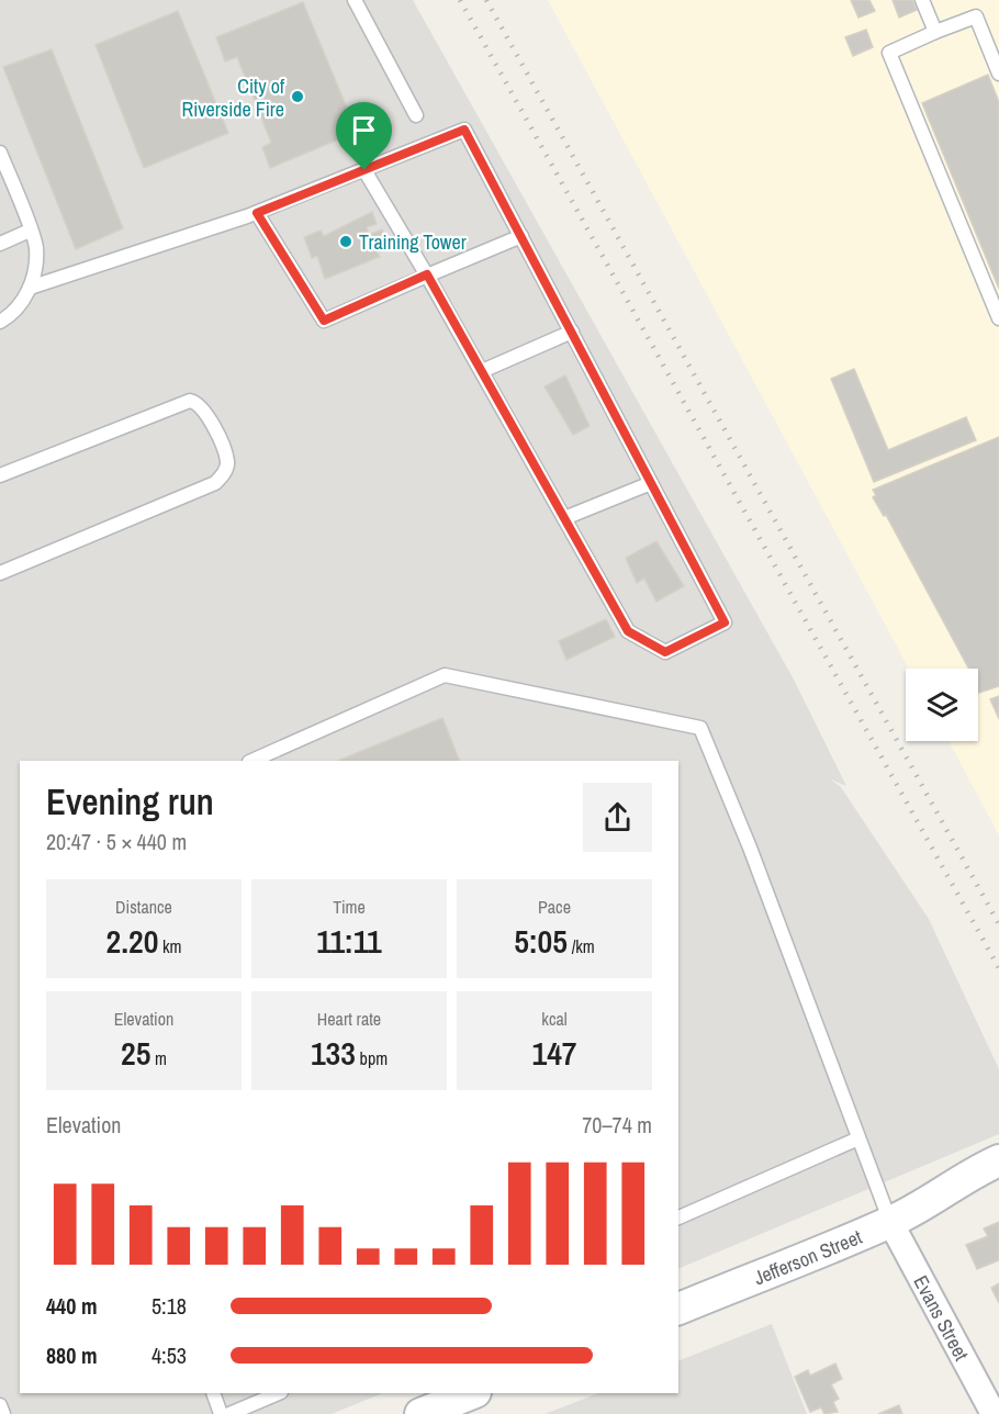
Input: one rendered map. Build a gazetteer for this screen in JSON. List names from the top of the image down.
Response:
{
  "streets": {
    "street": ["Jefferson Street", "Evans Street"]
  },
  "crossings": [
    ["Jefferson Street", "Evans Street"]
  ],
  "places": ["City of Riverside Fire", "Training Tower"],
  "page": {
    "heading": ["Evening run", "20:47 · 5 × 440 m"],
    "stats": [
      ["Distance", "2.20 km"],
      ["Time", "11:11"],
      ["Pace", "5:05 /km"],
      ["Elevation", "25 m"],
      ["Heart rate", "133 bpm"],
      ["kcal", "147"]
    ],
    "chart": ["Elevation", "70–74 m"],
    "list": [
      {
        "name": "440 m",
        "note": "5:18"
      },
      {
        "name": "880 m",
        "note": "4:53"
      }
    ]
  }
}
